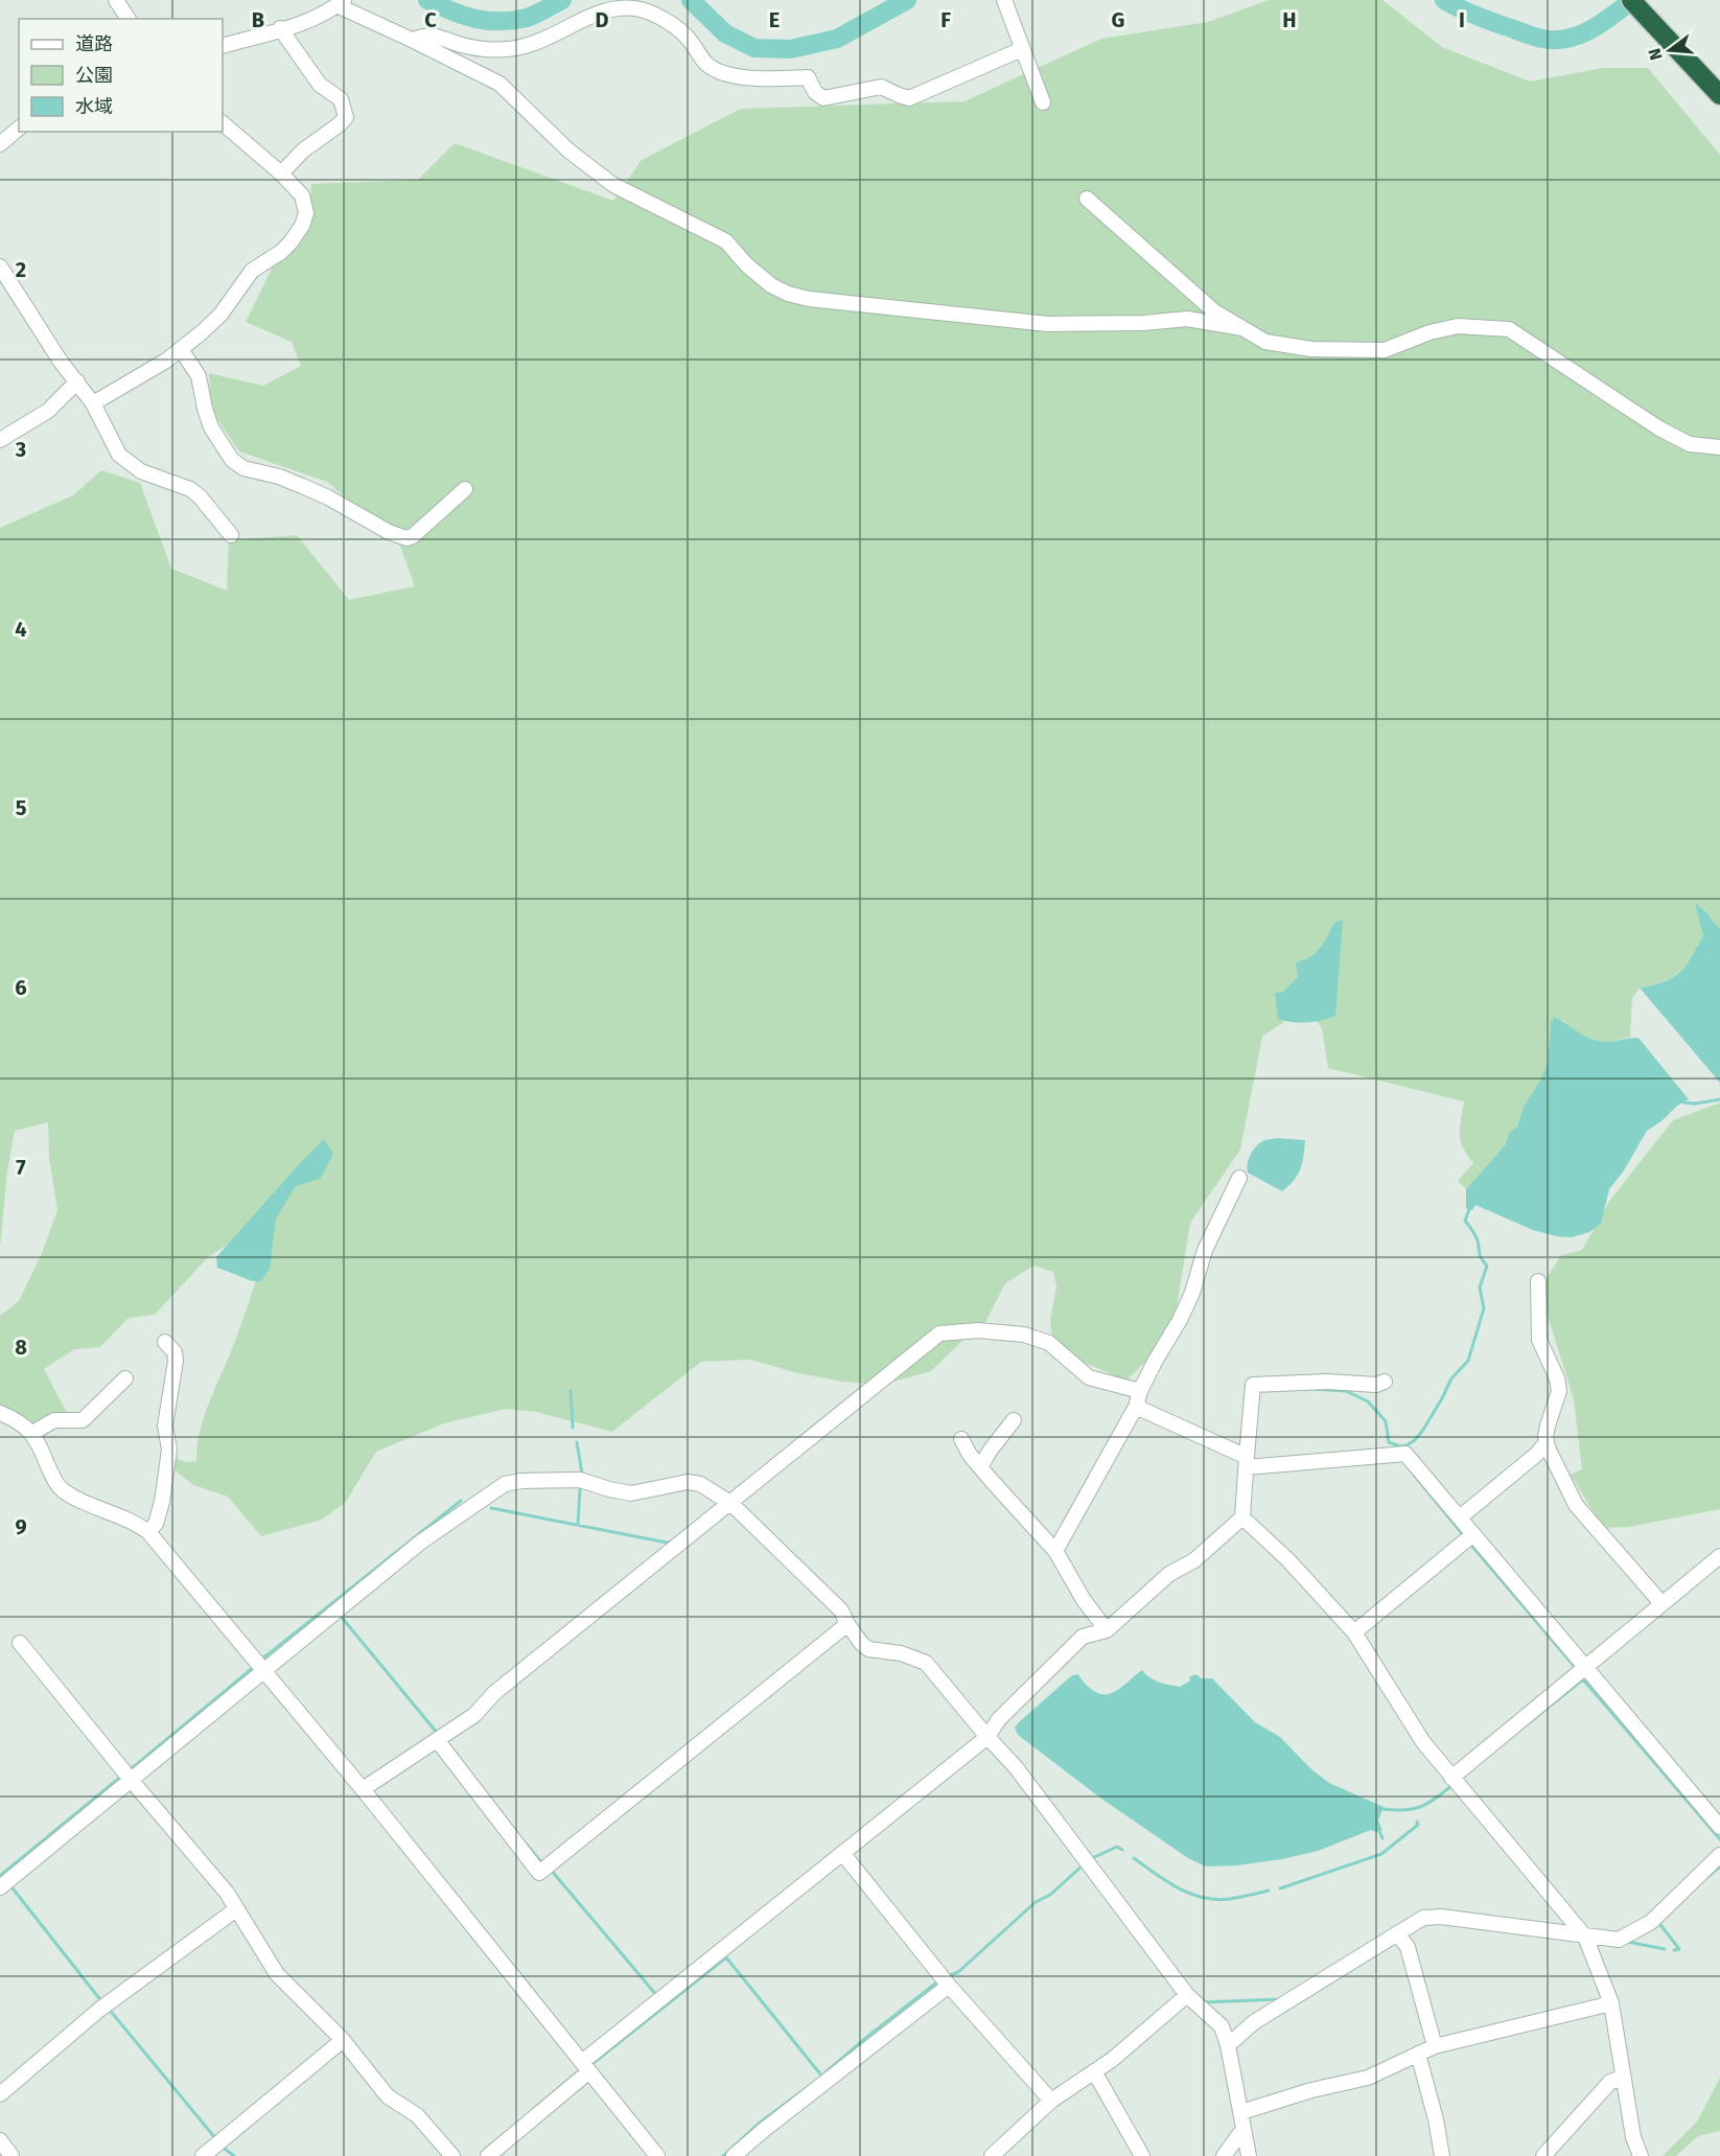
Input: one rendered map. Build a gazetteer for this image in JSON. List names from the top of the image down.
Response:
{
  "legend": ["道路", "公園", "水域"],
  "north": "left",
  "grid": {
    "columns": [
      "B",
      "C",
      "D",
      "E",
      "F",
      "G",
      "H",
      "I"
    ],
    "rows": [
      "2",
      "3",
      "4",
      "5",
      "6",
      "7",
      "8",
      "9"
    ]
  }
}
